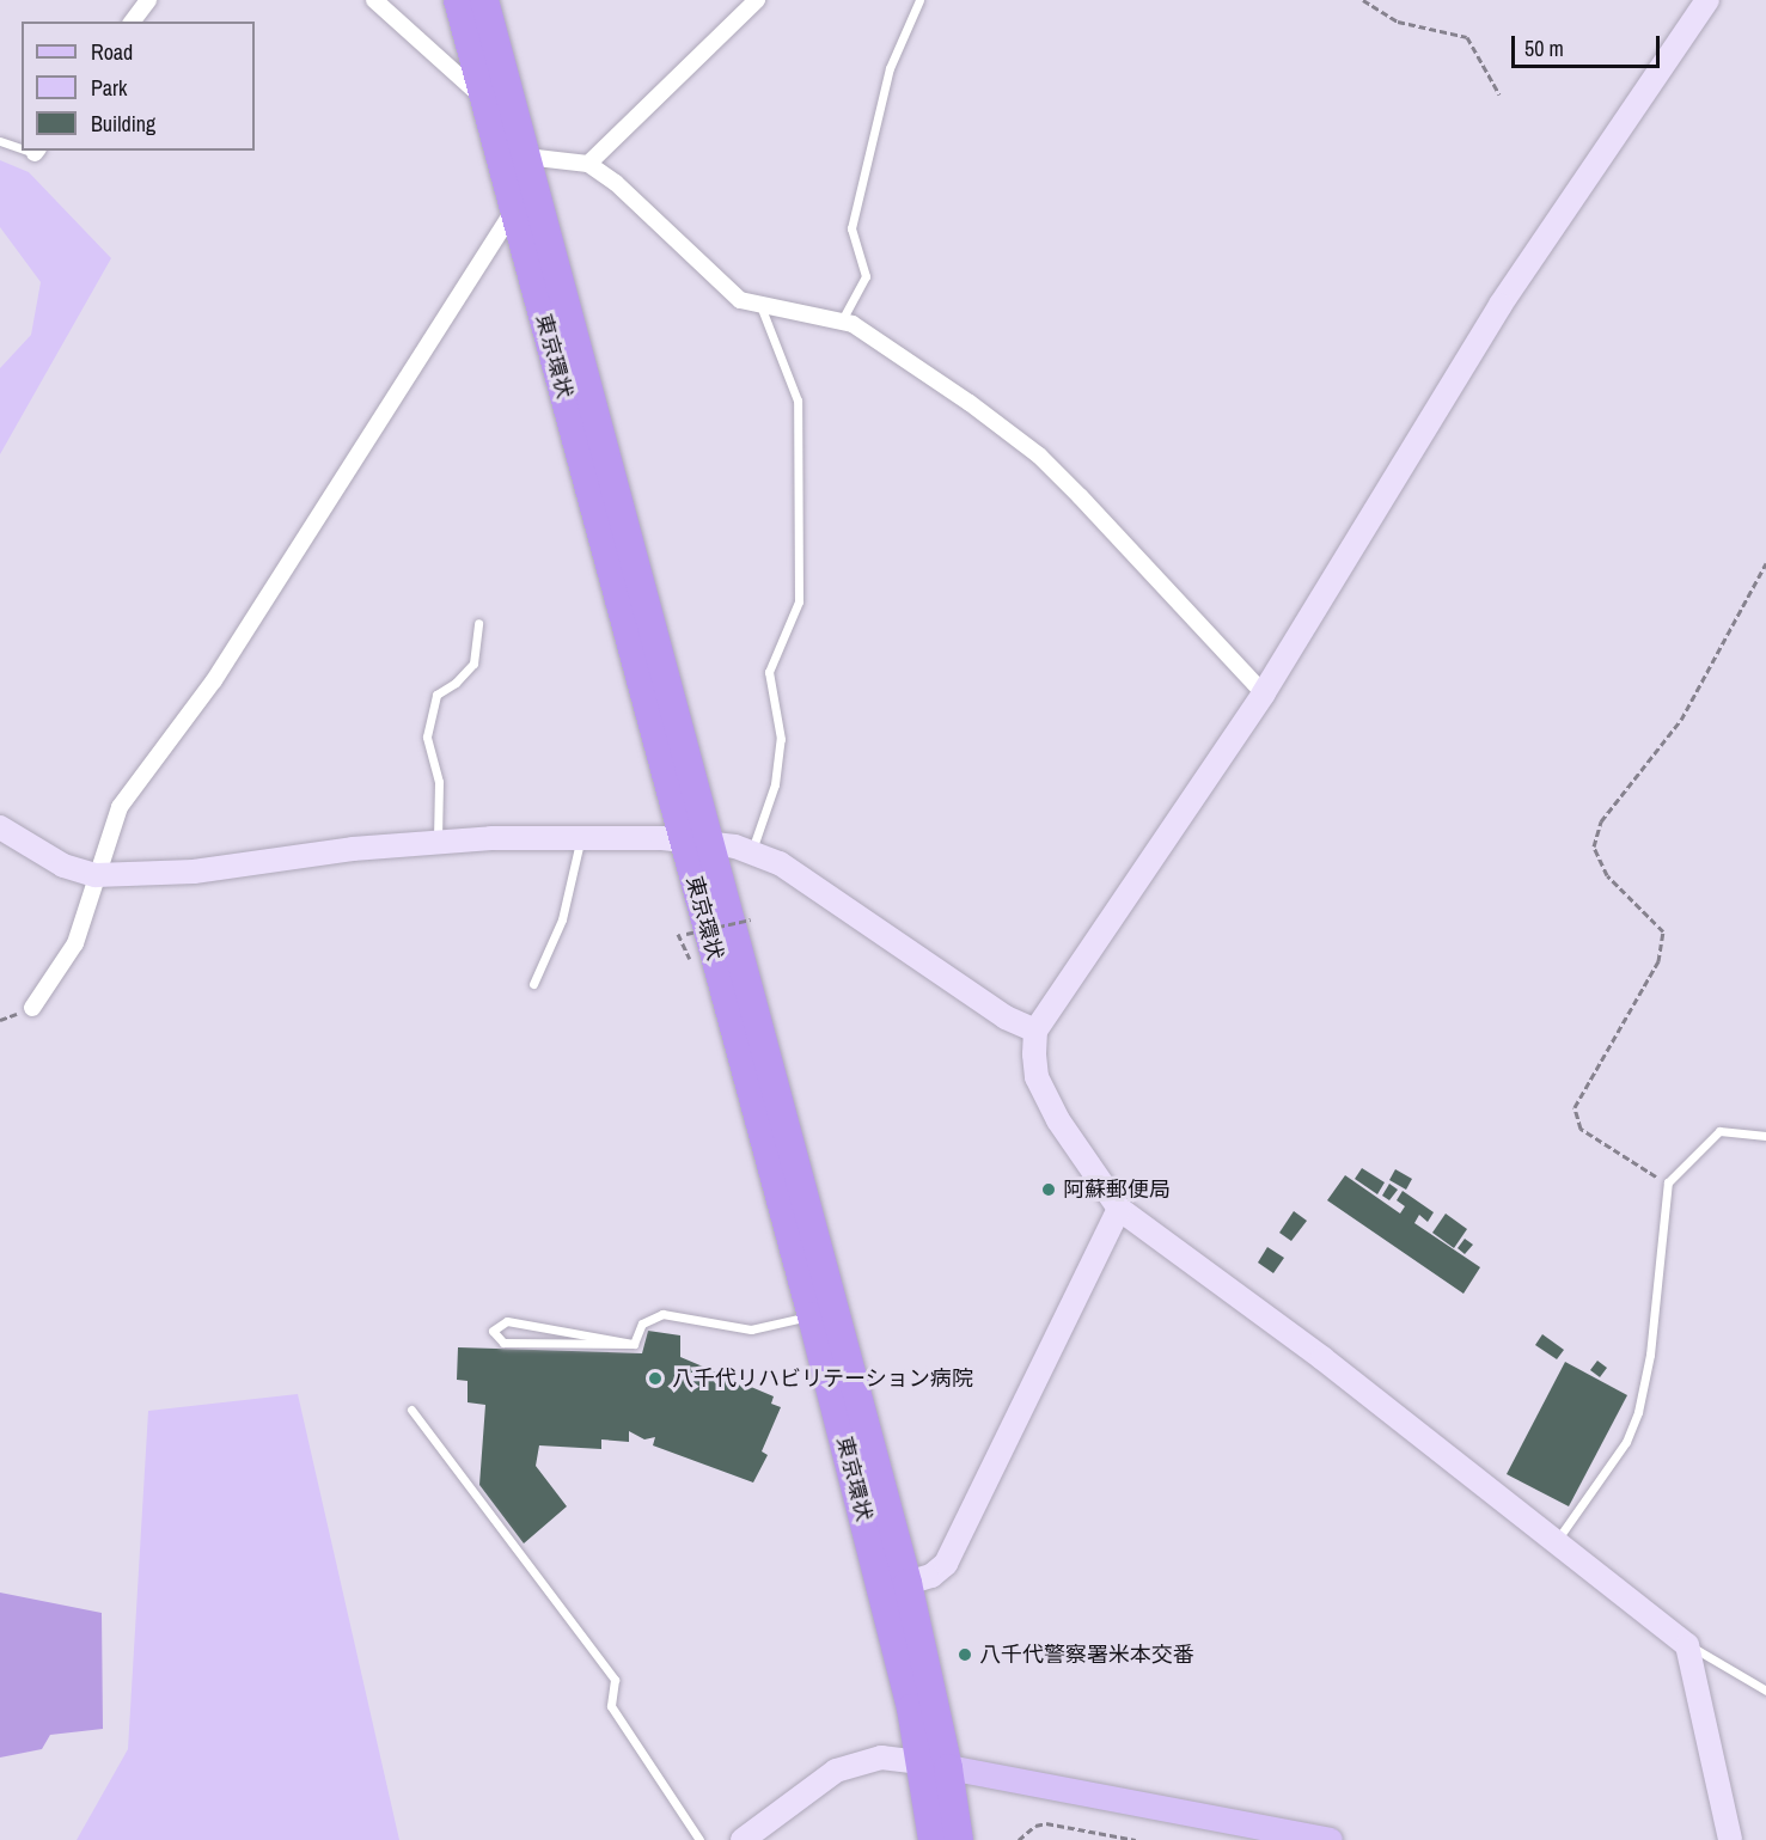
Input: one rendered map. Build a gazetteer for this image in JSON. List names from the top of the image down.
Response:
{
  "streets": {
    "highway": ["東京環状"]
  },
  "places": ["阿蘇郵便局", "八千代リハビリテーション病院", "八千代警察署米本交番"],
  "legend": ["Road", "Park", "Building"],
  "scale_bar": "50 m"
}
